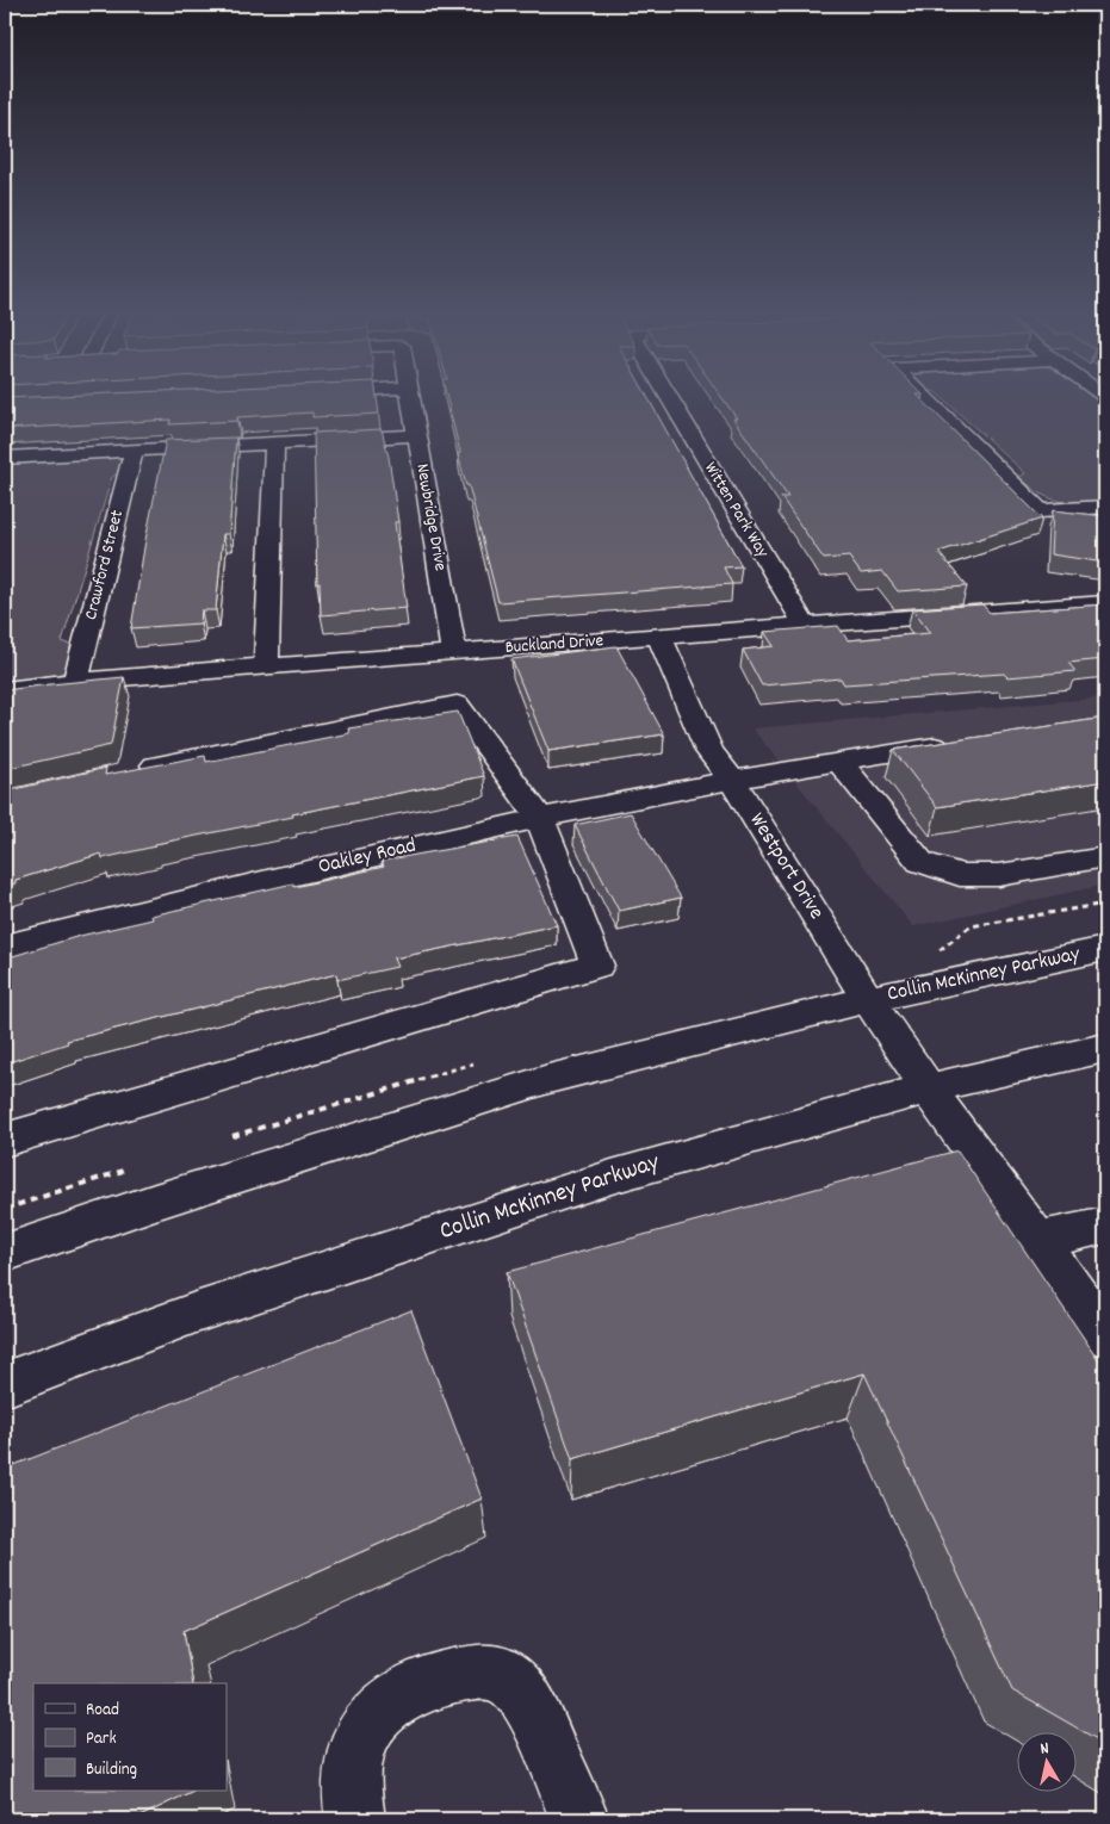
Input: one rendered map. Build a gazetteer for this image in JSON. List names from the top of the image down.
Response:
{
  "streets": {
    "street": [
      "Witten Park Way",
      "Newbridge Drive",
      "Crawford Street",
      "Buckland Drive",
      "Oakley Road",
      "Westport Drive",
      "Collin McKinney Parkway"
    ]
  },
  "crossings": [
    ["Witten Park Way", "Buckland Drive"],
    ["Newbridge Drive", "Buckland Drive"],
    ["Crawford Street", "Buckland Drive"],
    ["Buckland Drive", "Westport Drive"],
    ["Oakley Road", "Westport Drive"],
    ["Westport Drive", "Collin McKinney Parkway"]
  ],
  "legend": ["Road", "Park", "Building"],
  "north": "top"
}
